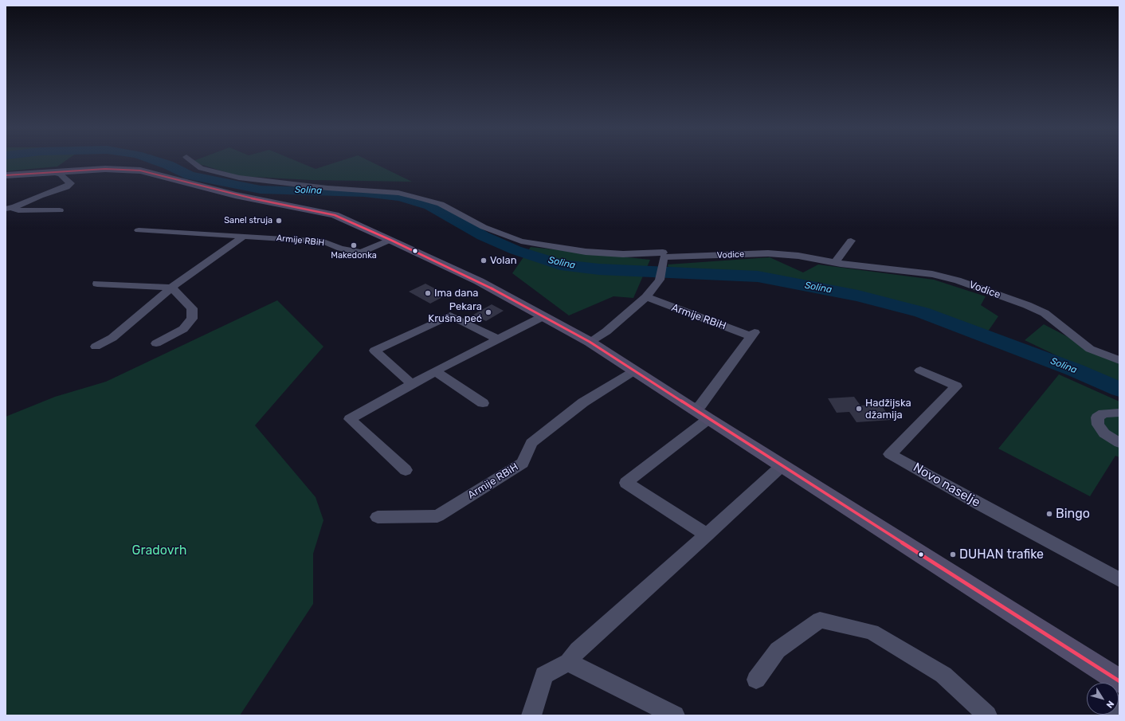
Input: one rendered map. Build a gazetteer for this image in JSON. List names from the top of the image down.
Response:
{
  "streets": {
    "street": ["Armije RBiH", "Vodice", "Novo naselje"]
  },
  "water": ["Solina"],
  "parks": ["Gradovrh"],
  "places": [
    "Sanel struja",
    "Makedonka",
    "Volan",
    "Ima dana",
    "Pekara Krušna peć",
    "Hadžijska džamija",
    "Bingo",
    "DUHAN trafike"
  ],
  "north": "bottom right"
}
